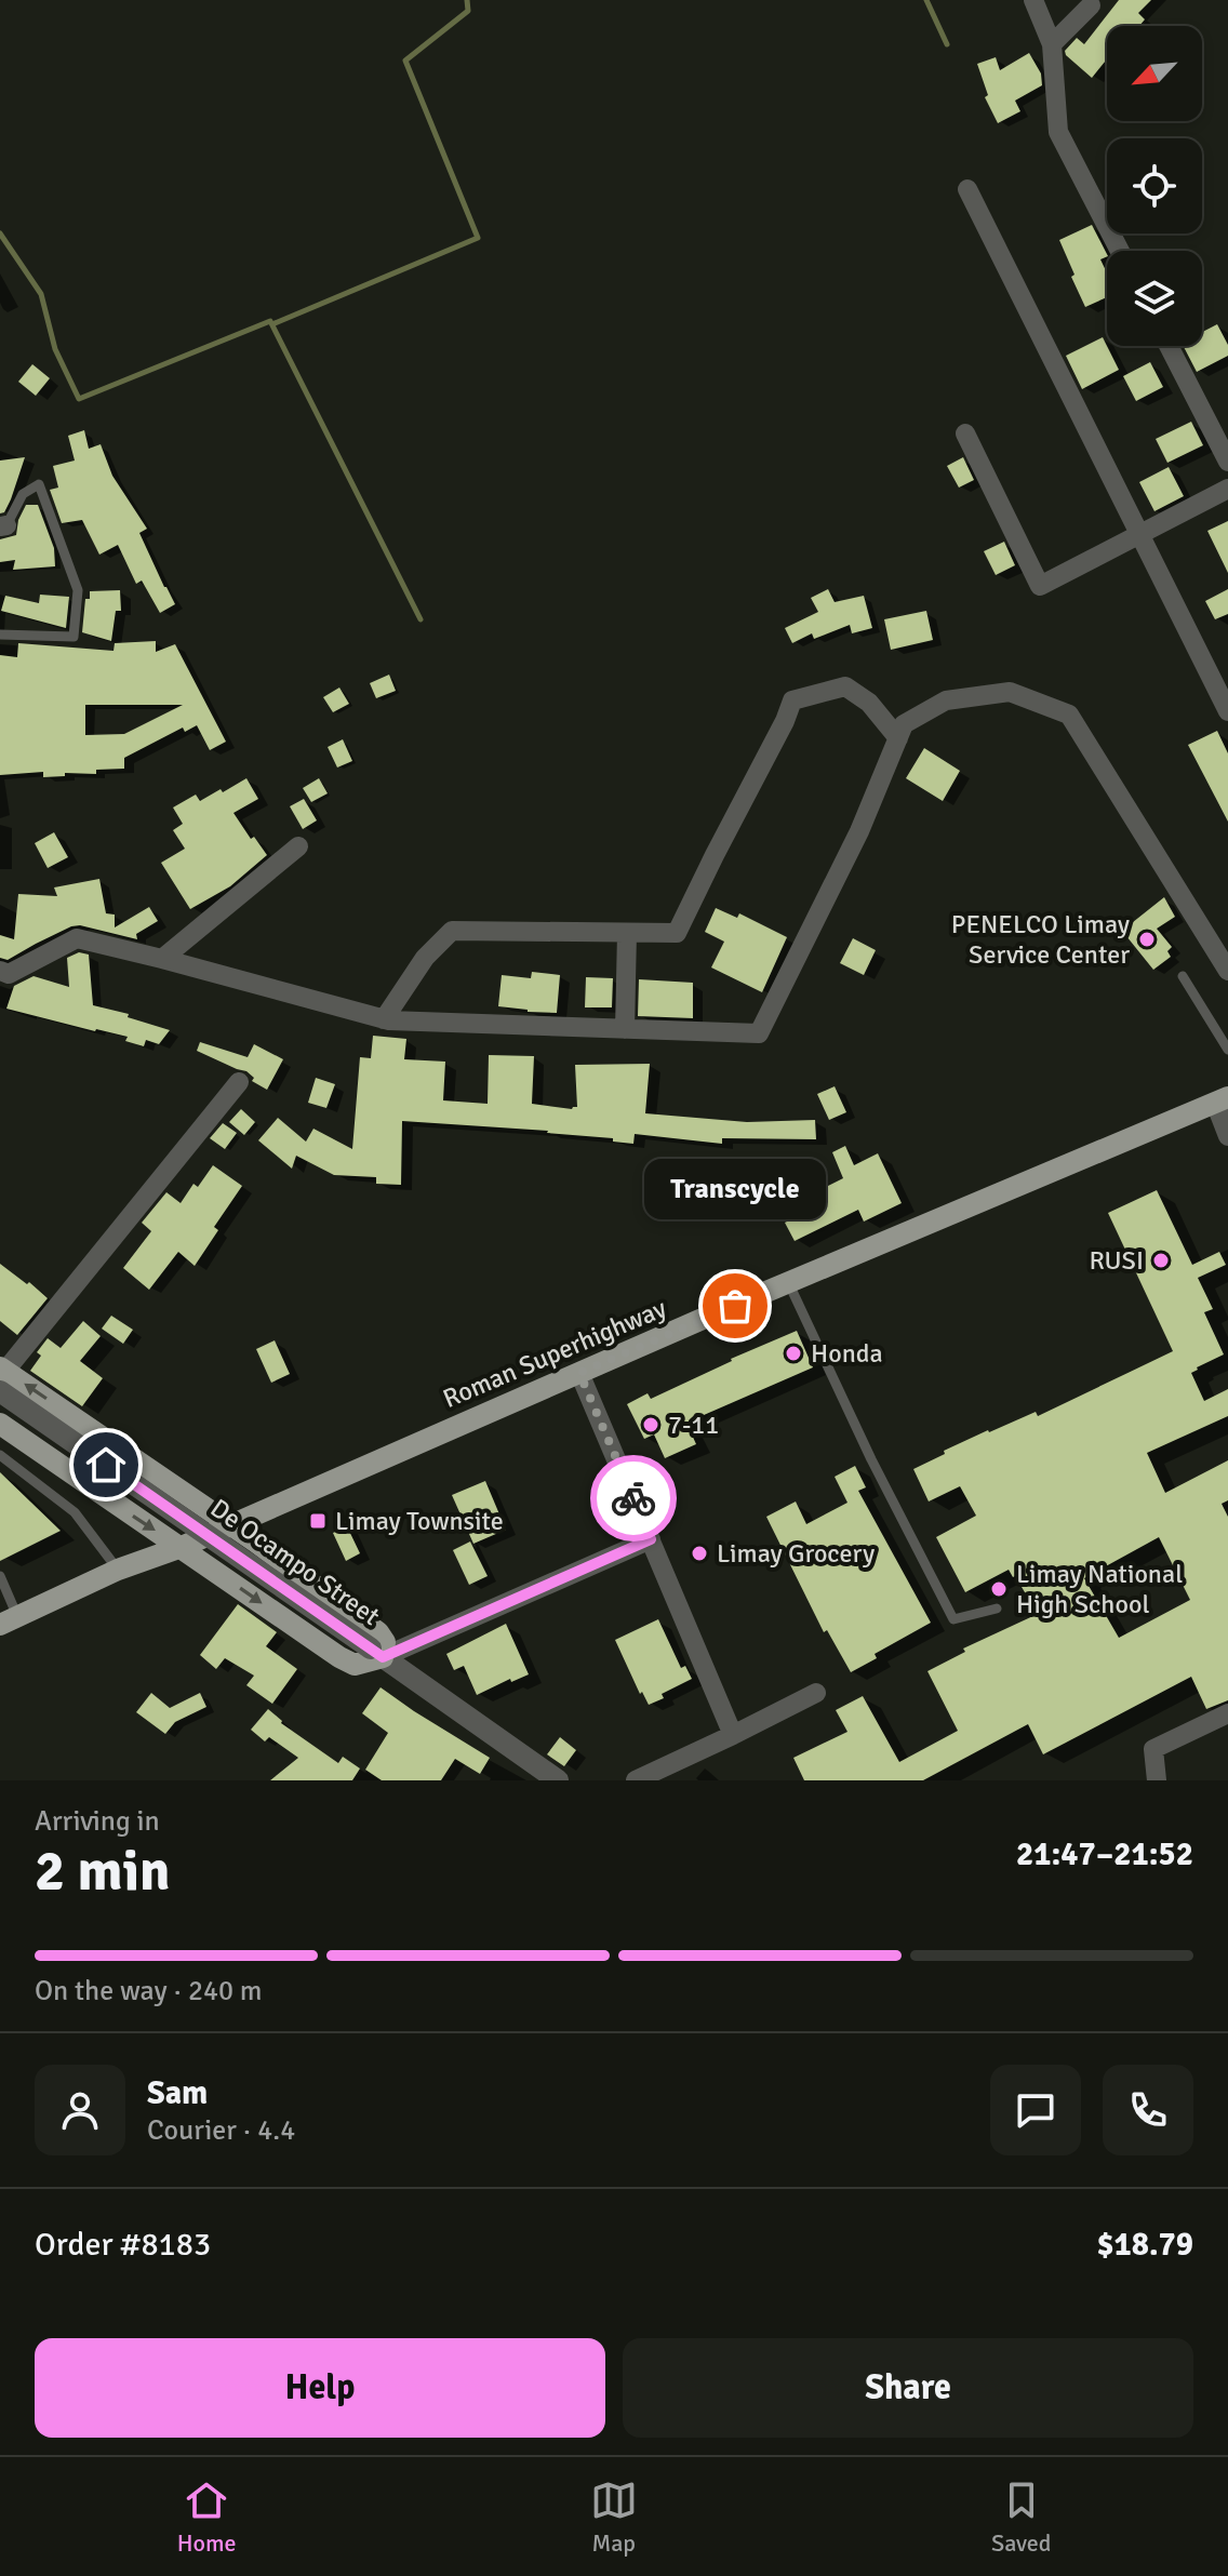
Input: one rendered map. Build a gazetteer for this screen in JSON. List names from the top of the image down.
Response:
{
  "streets": {
    "main road": ["Roman Superhighway"],
    "street": ["De Ocampo Street"]
  },
  "places": {
    "other": [
      "PENELCO Limay Service Center",
      "RUSI",
      "Transcycle",
      "Honda",
      "7-11",
      "Limay Grocery",
      "Limay National High School"
    ],
    "transit": ["Limay Townsite"]
  },
  "north": "bottom left",
  "page": {
    "bubble": "Transcycle",
    "heading": ["2 min", "Arriving in", "21:47–21:52"],
    "panel": [
      "Sam",
      "Courier · 4.4",
      "Order #8183",
      "$18.79"
    ],
    "bar": "On the way · 240 m",
    "buttons": ["Help", "Share"],
    "tabs": ["Home", "Map", "Saved"]
  }
}
